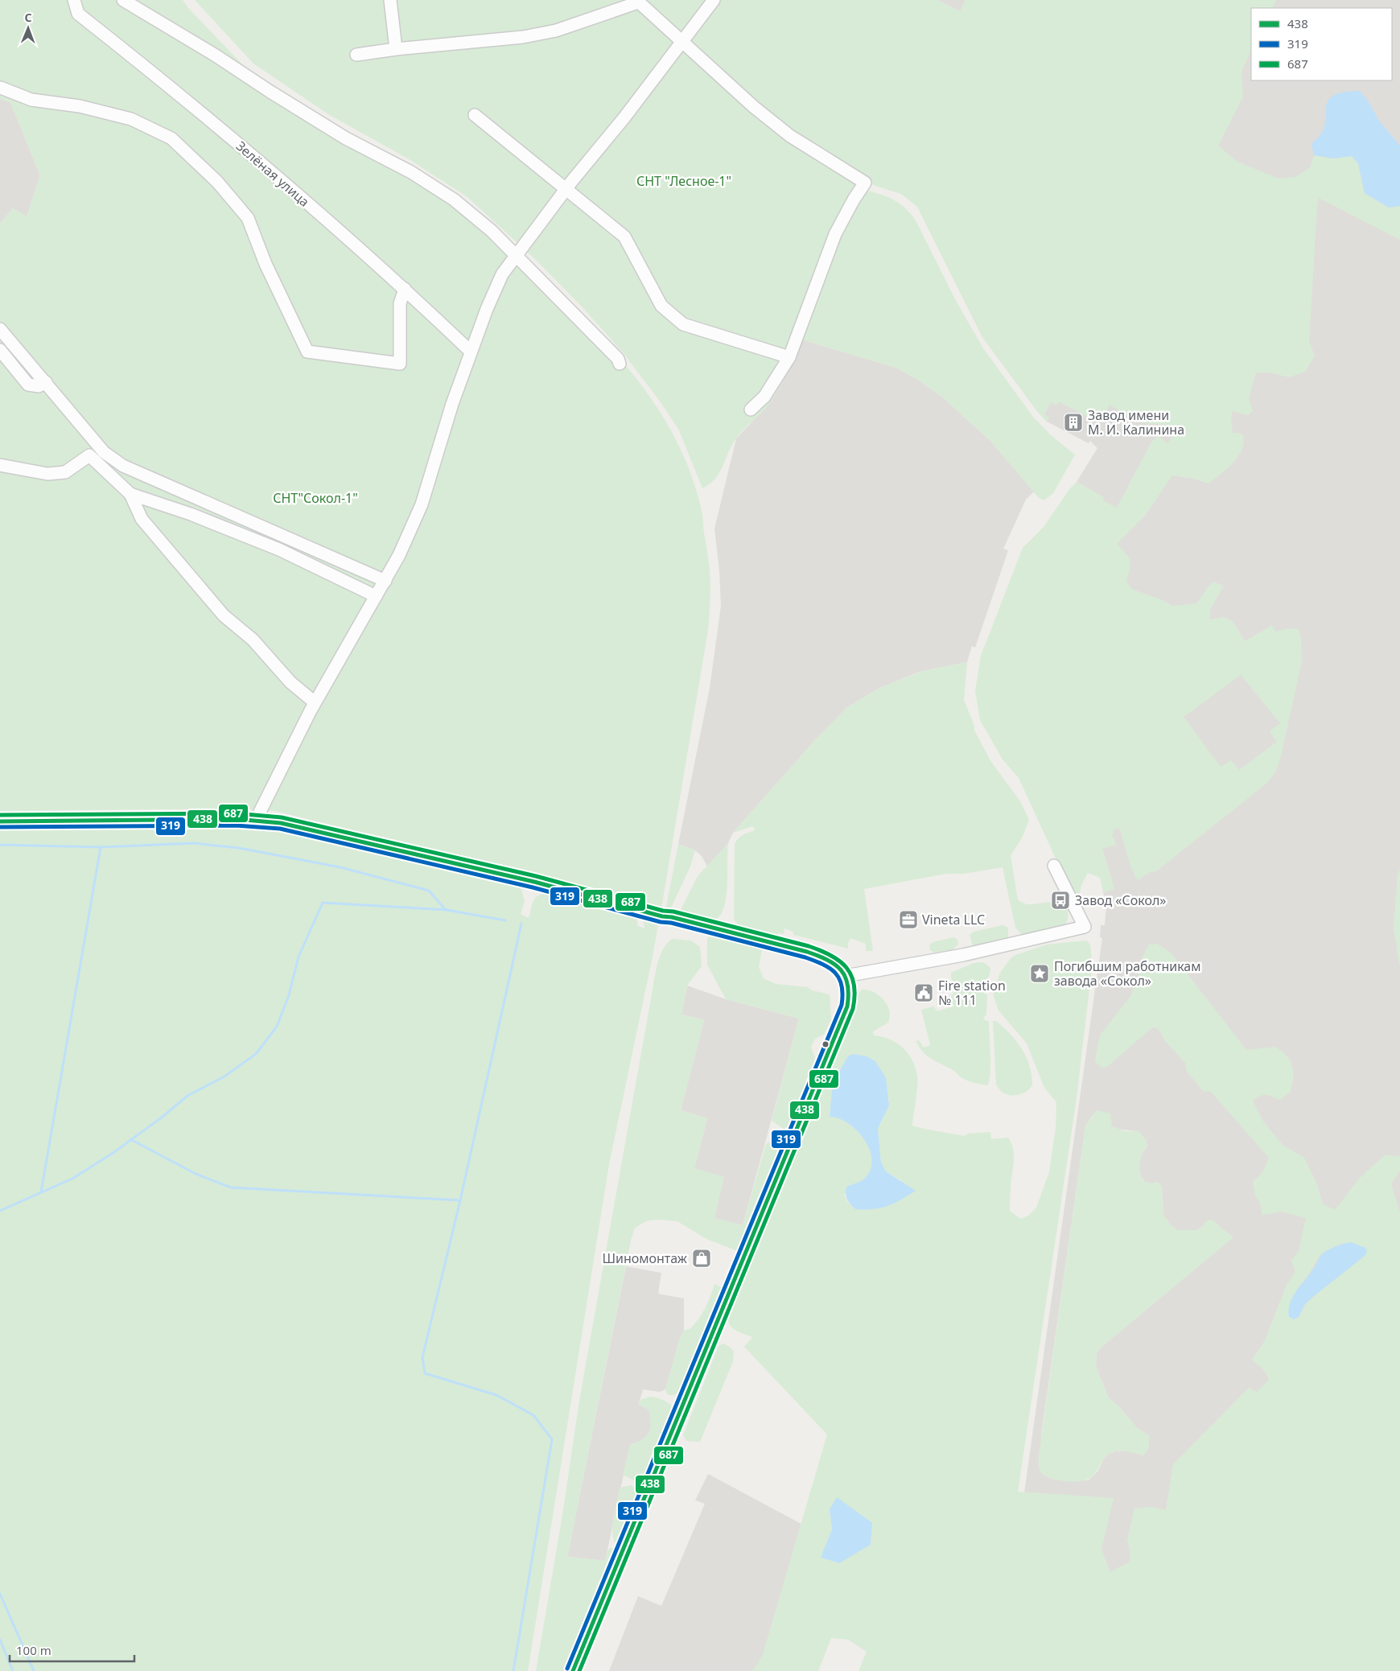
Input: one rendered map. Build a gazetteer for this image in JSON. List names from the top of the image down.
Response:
{
  "streets": {
    "street": ["Зелёная улица"]
  },
  "parks": ["СНТ \"Лесное-1\"", "СНТ\"Сокол-1\""],
  "places": {
    "building": ["Завод имени М. И. Калинина"],
    "bus stop": ["Завод «Сокол»"],
    "office": ["Vineta LLC"],
    "place": ["Погибшим работникам завода «Сокол»"],
    "public building": ["Fire station № 111"],
    "shop": ["Шиномонтаж"]
  },
  "lines": ["transit line 687", "transit line 438", "transit line 319"],
  "legend": ["438", "319", "687"],
  "scale_bar": "100 m",
  "north": "top"
}
